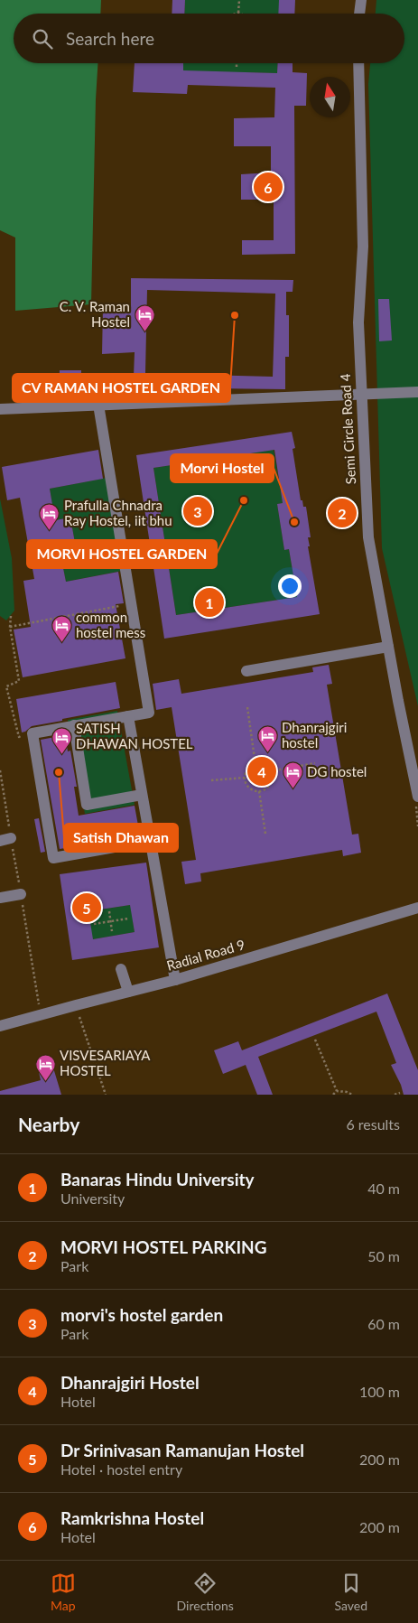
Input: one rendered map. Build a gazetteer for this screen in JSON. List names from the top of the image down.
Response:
{
  "streets": {
    "street": ["Semi Circle Road 4", "Radial Road 9"]
  },
  "places": {
    "other": [
      "CV RAMAN HOSTEL GARDEN",
      "MORVI HOSTEL GARDEN",
      "Morvi Hostel",
      "Satish Dhawan"
    ],
    "hotel": [
      "C. V. Raman Hostel",
      "Prafulla Chnadra Ray Hostel, iit bhu",
      "common hostel mess",
      "Dhanrajgiri hostel",
      "SATISH DHAWAN HOSTEL",
      "DG hostel",
      "VISVESARIAYA HOSTEL"
    ]
  },
  "north": "top",
  "page": {
    "search": "Search here",
    "pins": [
      "6",
      "3",
      "2",
      "1",
      "4",
      "5"
    ],
    "heading": ["Nearby", "6 results"],
    "list": [
      {
        "mark": "1",
        "name": "Banaras Hindu University",
        "note": "University",
        "value": "40 m"
      },
      {
        "mark": "2",
        "name": "MORVI HOSTEL PARKING",
        "note": "Park",
        "value": "50 m"
      },
      {
        "mark": "3",
        "name": "morvi's hostel garden",
        "note": "Park",
        "value": "60 m"
      },
      {
        "mark": "4",
        "name": "Dhanrajgiri Hostel",
        "note": "Hotel",
        "value": "100 m"
      },
      {
        "mark": "5",
        "name": "Dr Srinivasan Ramanujan Hostel",
        "note": "Hotel · hostel entry",
        "value": "200 m"
      },
      {
        "mark": "6",
        "name": "Ramkrishna Hostel",
        "note": "Hotel",
        "value": "200 m"
      }
    ],
    "nav": ["Map", "Directions", "Saved"]
  }
}
